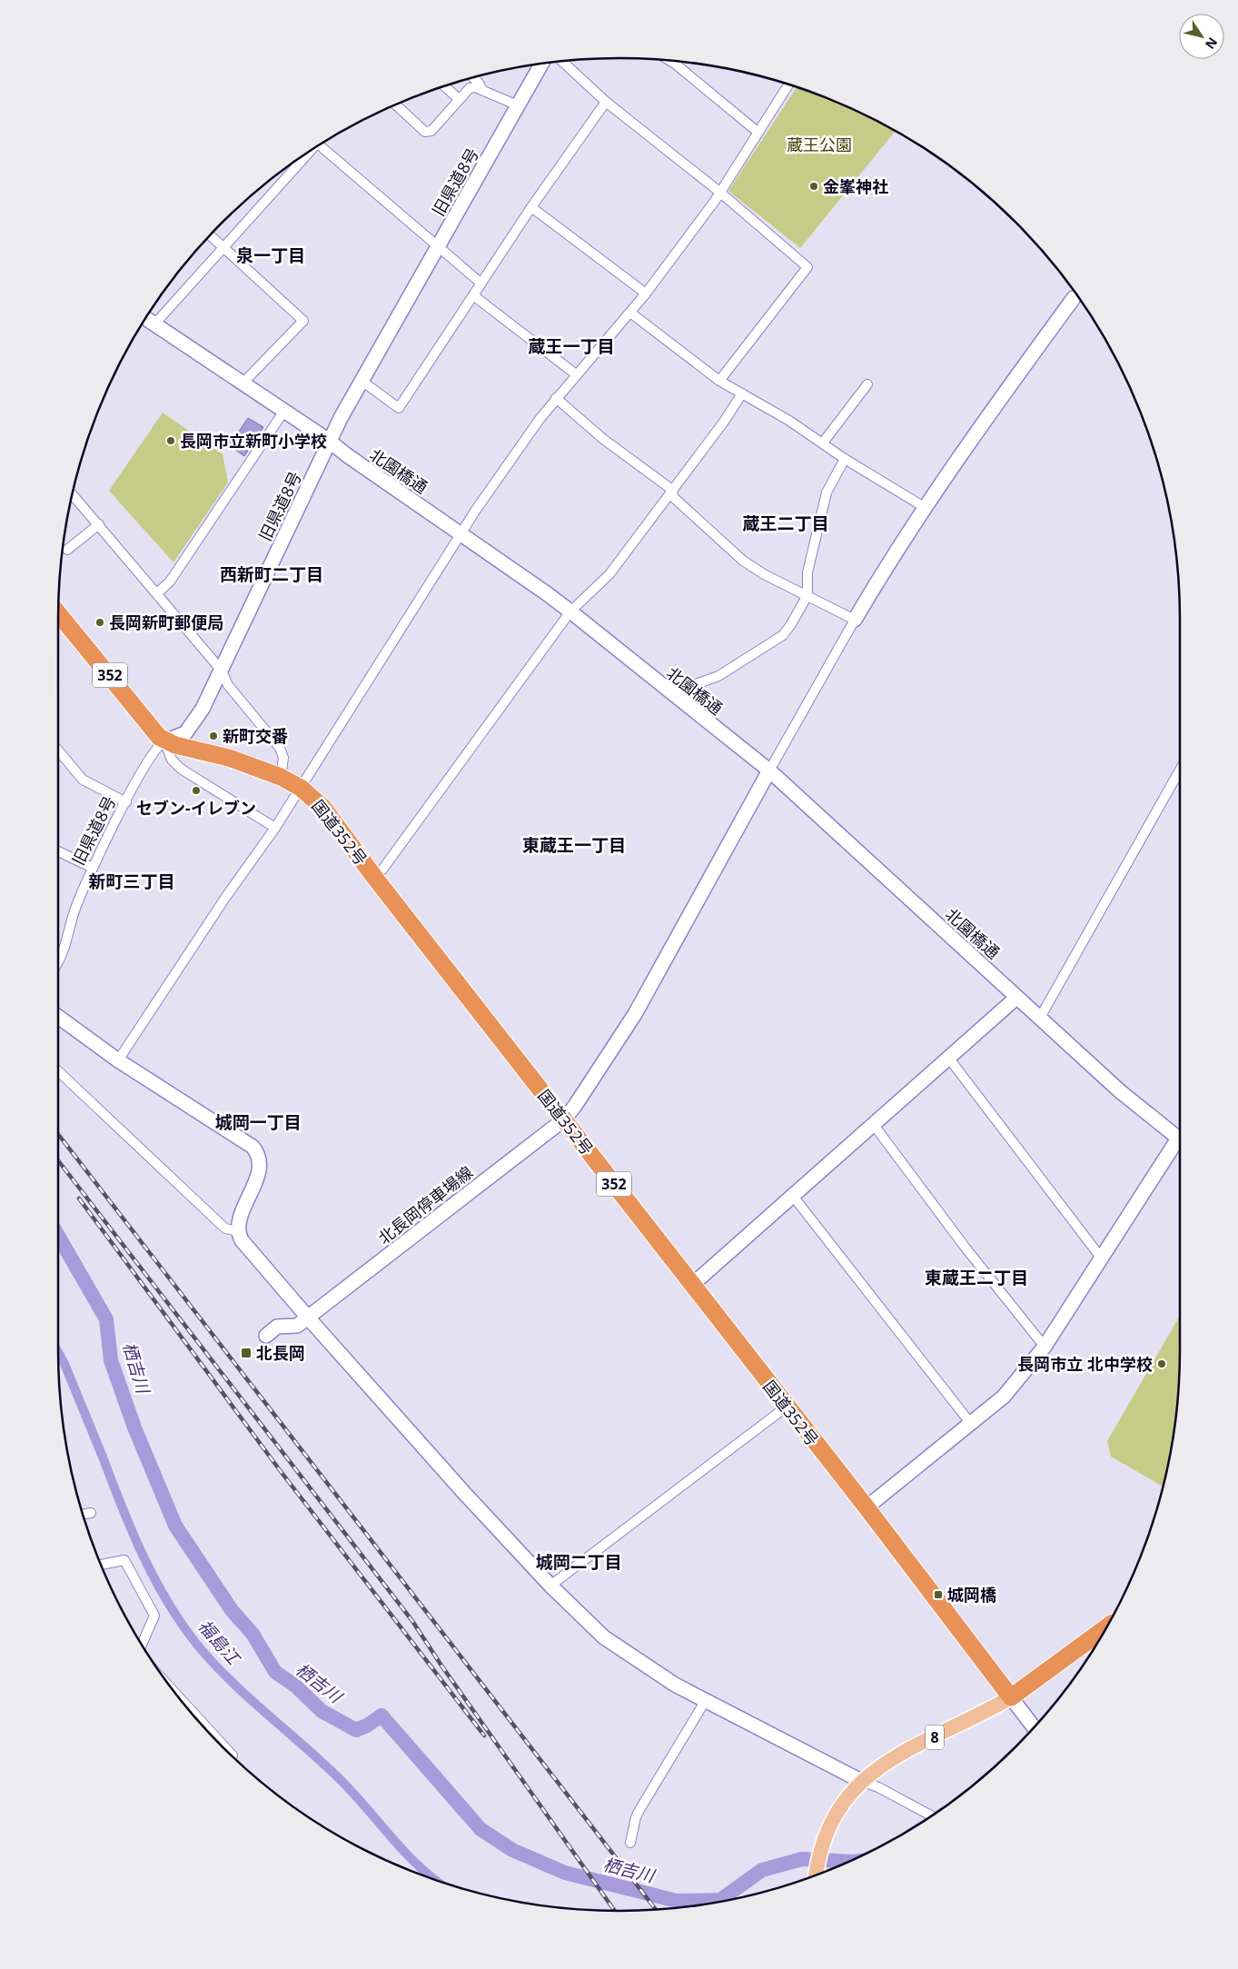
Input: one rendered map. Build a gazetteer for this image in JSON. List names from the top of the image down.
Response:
{
  "streets": {
    "highway": ["352", "国道352号"],
    "main road": ["8"],
    "street": ["旧県道8号", "北園橋通", "北長岡停車場線"]
  },
  "crossings": [
    ["旧県道8号", "北園橋通"],
    ["旧県道8号", "352"],
    ["旧県道8号", "国道352号"],
    ["北園橋通", "北長岡停車場線"],
    ["352", "国道352号"],
    ["国道352号", "北長岡停車場線"],
    ["国道352号", "8"]
  ],
  "districts": [
    "泉一丁目",
    "蔵王一丁目",
    "蔵王二丁目",
    "西新町二丁目",
    "東蔵王一丁目",
    "新町三丁目",
    "城岡一丁目",
    "東蔵王二丁目",
    "城岡二丁目"
  ],
  "water": ["栖吉川", "福島江"],
  "parks": ["蔵王公園"],
  "places": {
    "other": [
      "金峯神社",
      "長岡市立新町小学校",
      "長岡新町郵便局",
      "新町交番",
      "セブン-イレブン",
      "長岡市立 北中学校"
    ],
    "transit": ["北長岡", "城岡橋"]
  },
  "north": "bottom right"
}
